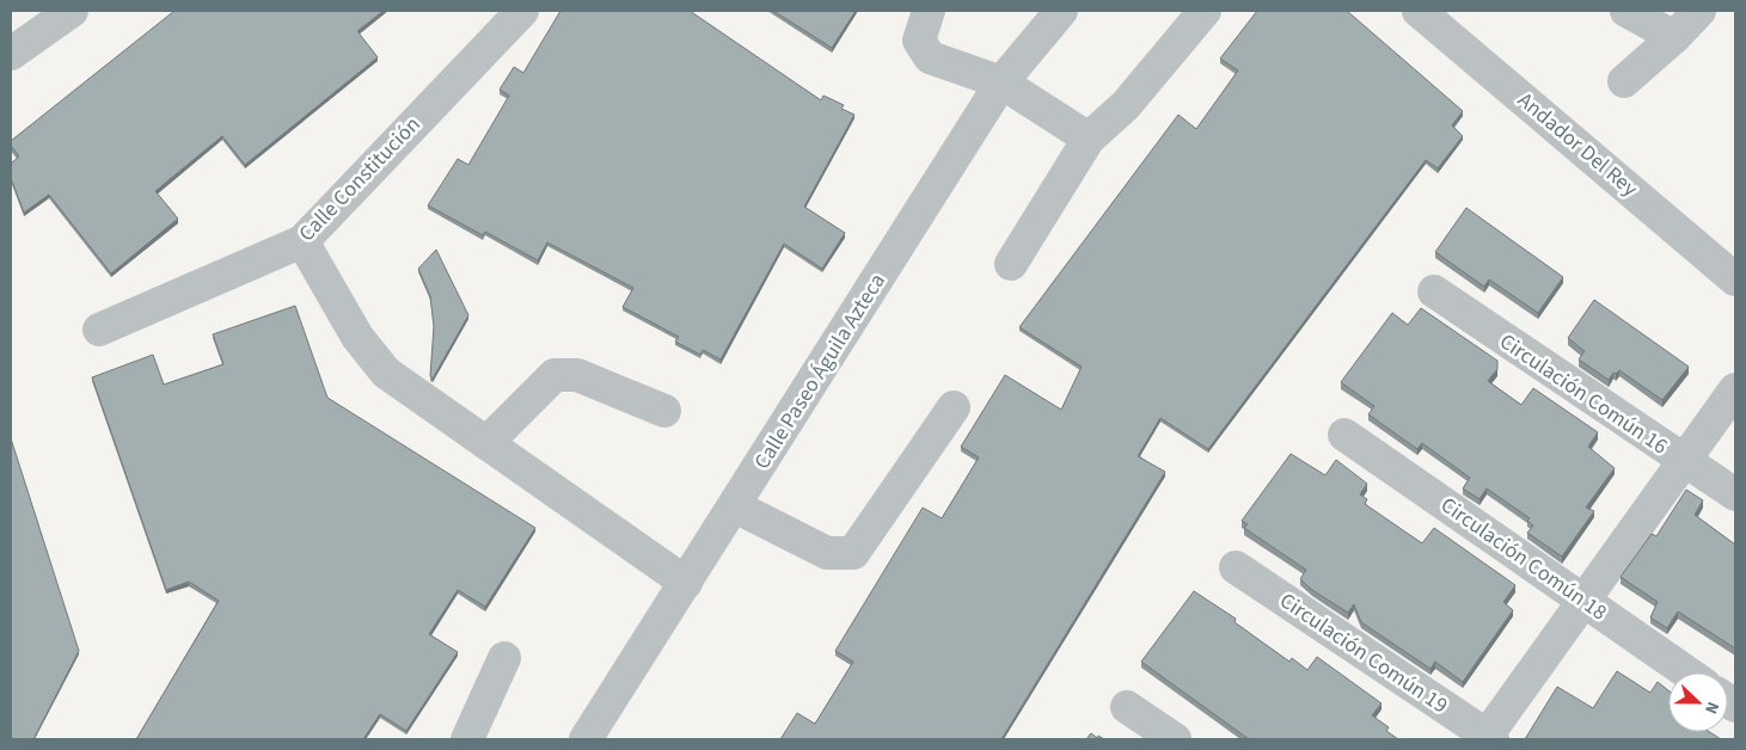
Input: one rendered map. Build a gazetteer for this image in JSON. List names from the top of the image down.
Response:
{
  "streets": {
    "street": [
      "Andador Del Rey",
      "Calle Constitución",
      "Calle Paseo Águila Azteca",
      "Circulación Común 16",
      "Circulación Común 18",
      "Circulación Común 19"
    ]
  },
  "north": "right"
}
